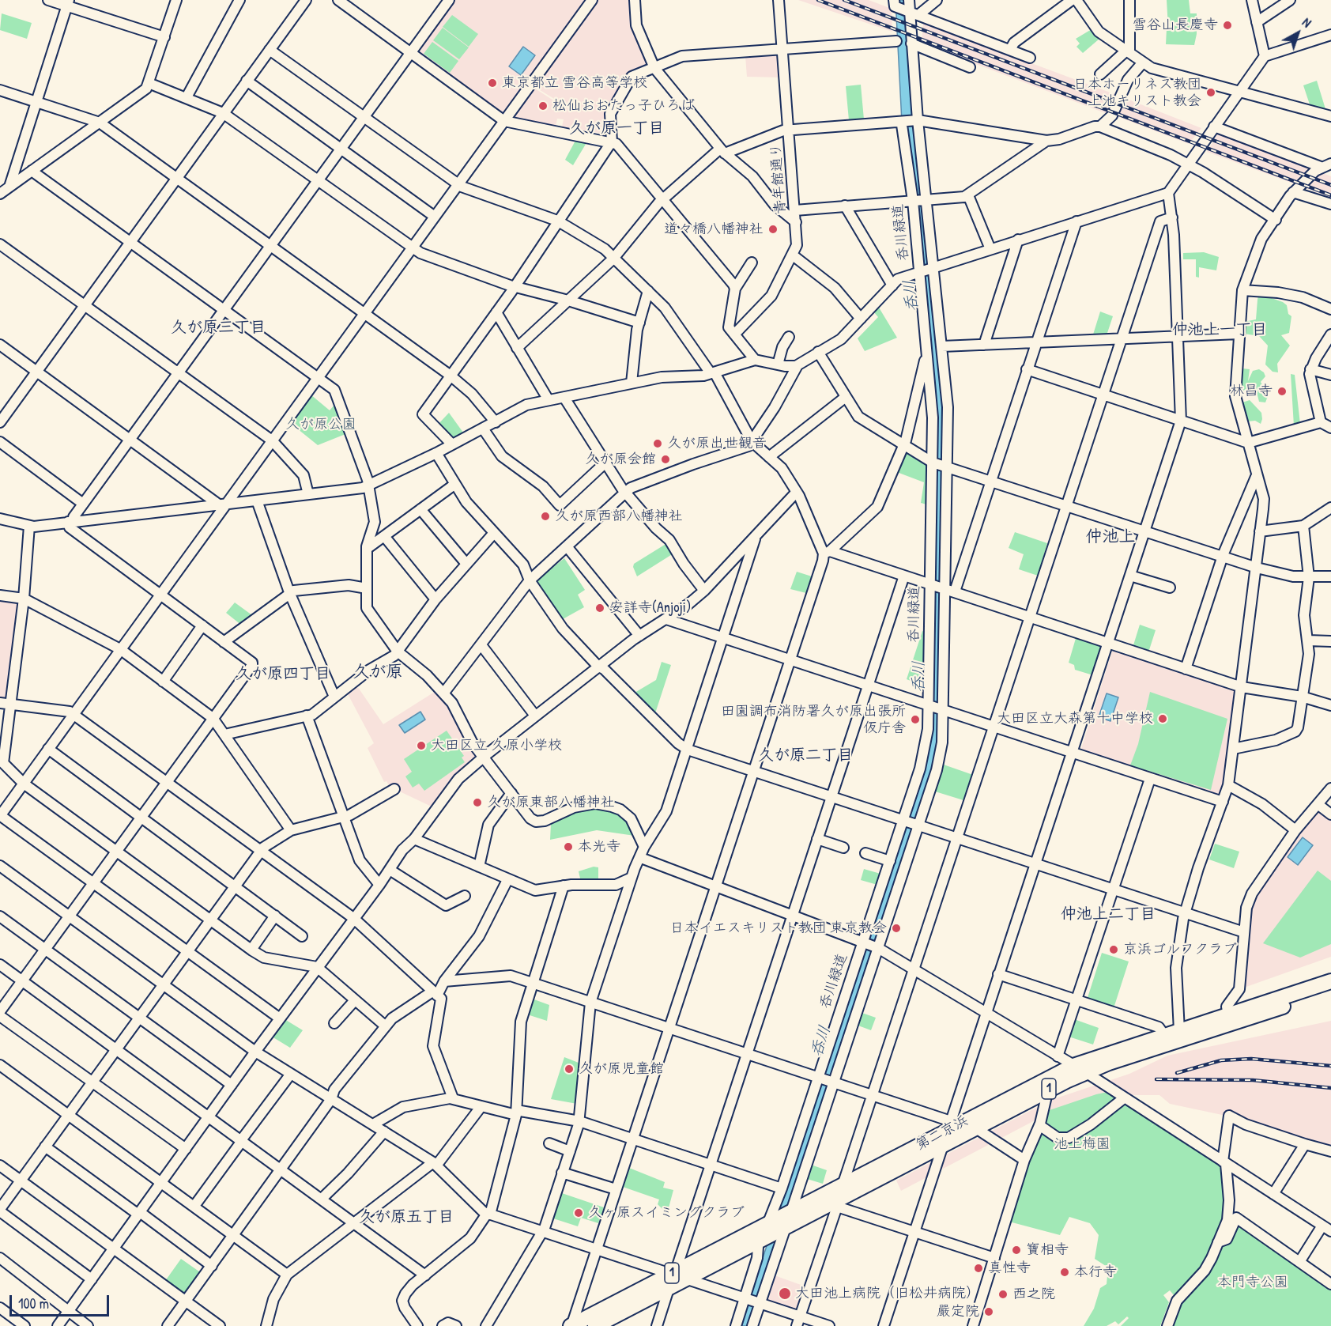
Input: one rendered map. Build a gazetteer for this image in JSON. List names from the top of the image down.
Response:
{
  "streets": {
    "highway": ["1", "第二京浜"],
    "street": ["青年館通り", "呑川緑道"]
  },
  "crossings": [
    ["呑川緑道", "第二京浜"]
  ],
  "districts": [
    "久が原一丁目",
    "久が原三丁目",
    "仲池上一丁目",
    "仲池上",
    "久が原",
    "久が原四丁目",
    "久が原二丁目",
    "仲池上二丁目",
    "久が原五丁目"
  ],
  "water": ["呑川"],
  "parks": ["久が原公園", "池上梅園", "本門寺公園"],
  "places": [
    "雪谷山長慶寺",
    "東京都立 雪谷高等学校",
    "日本ホーリネス教団 上池キリスト教会",
    "松仙おおたっ子ひろば",
    "道々橋八幡神社",
    "林昌寺",
    "久が原出世観音",
    "久が原会館",
    "久が原西部八幡神社",
    "安詳寺(Anjoji)",
    "大田区立大森第十中学校",
    "田園調布消防署久が原出張所 仮庁舎",
    "大田区立 久原小学校",
    "久が原東部八幡神社",
    "本光寺",
    "日本イエスキリスト教団 東京教会",
    "京浜ゴルフクラブ",
    "久が原児童館",
    "久ヶ原スイミングクラブ",
    "寶相寺",
    "真性寺",
    "本行寺",
    "大田池上病院（旧松井病院）",
    "西之院",
    "嚴定院"
  ],
  "scale_bar": "100 m",
  "north": "top right"
}
